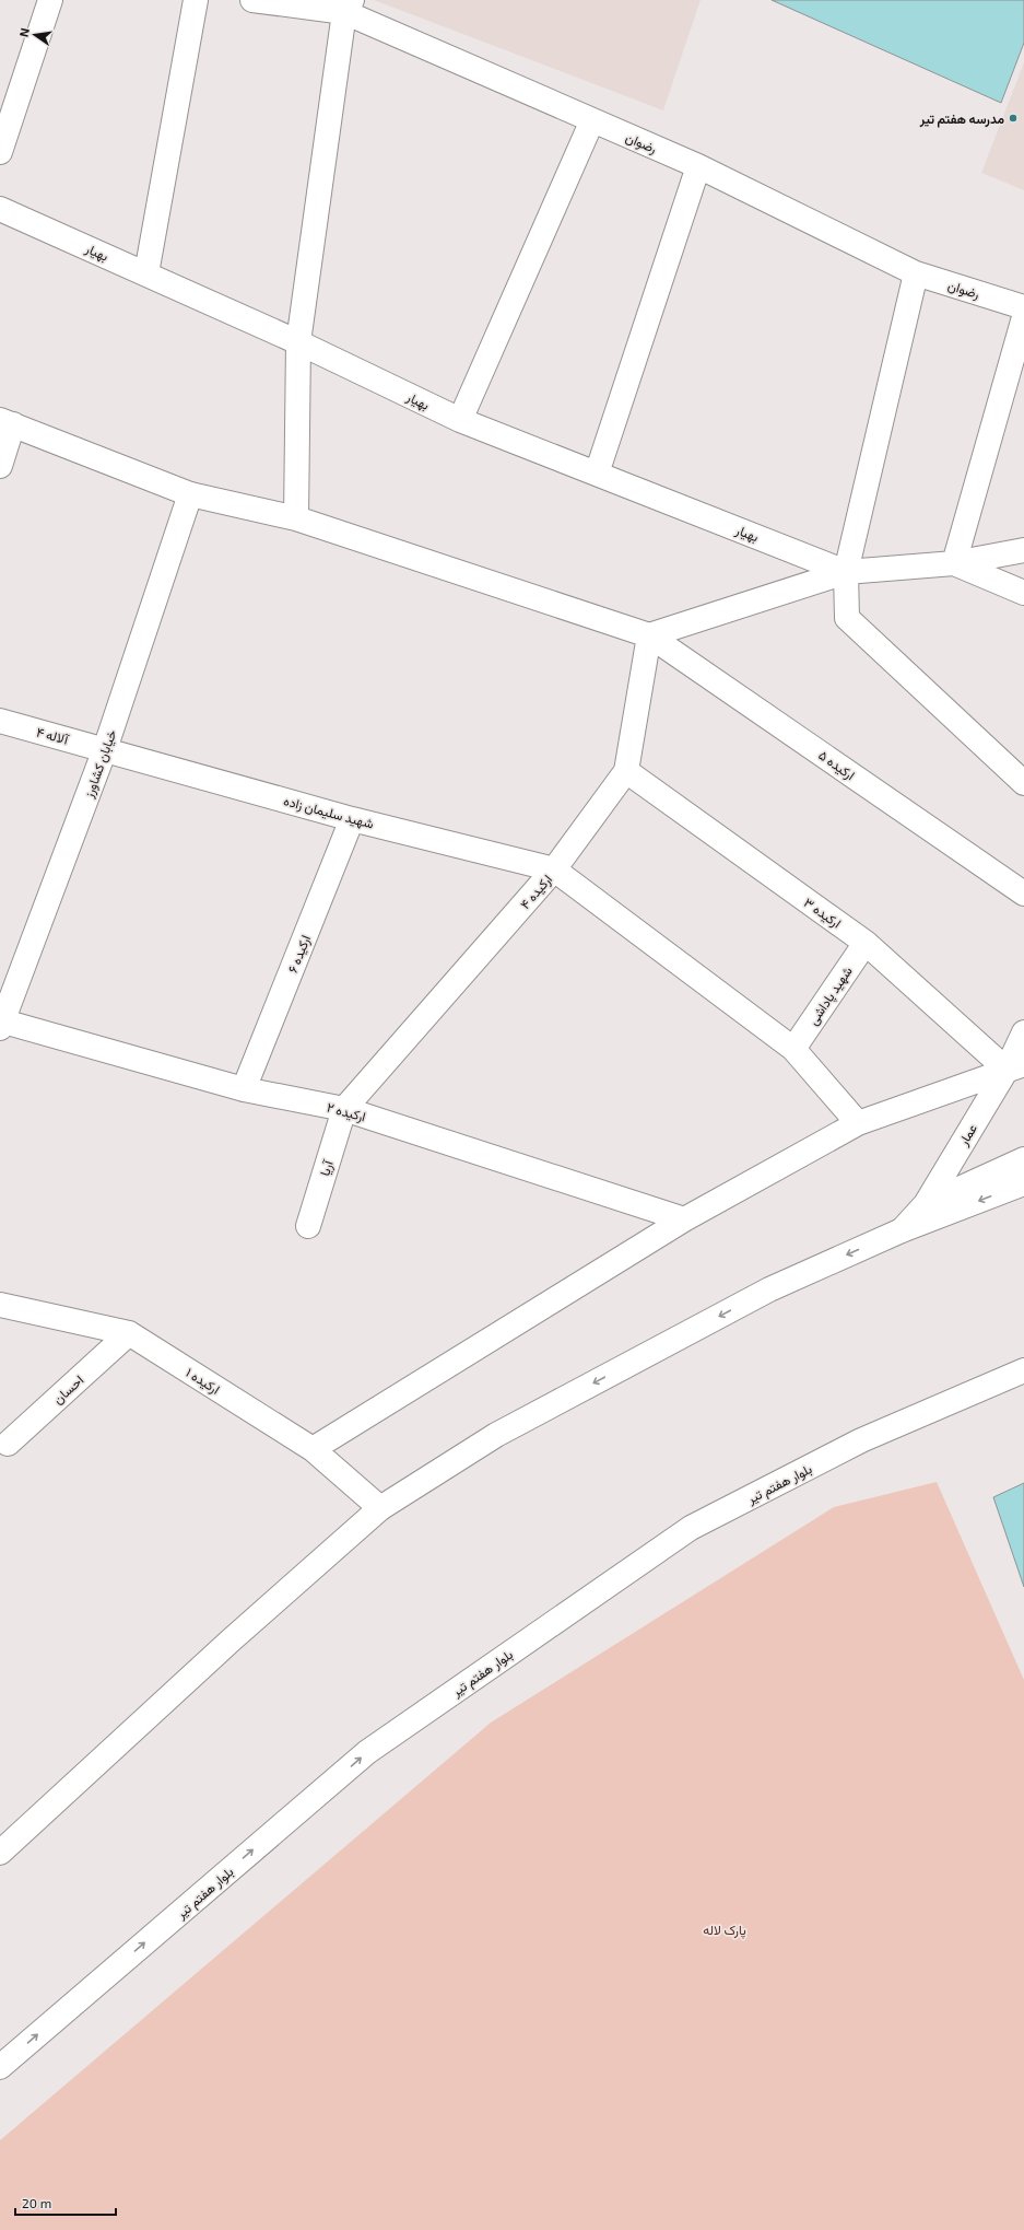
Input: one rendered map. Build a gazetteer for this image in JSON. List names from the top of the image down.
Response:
{
  "streets": {
    "street": [
      "رضوان",
      "بهیار",
      "آلاله ۴",
      "خیابان کشاورز",
      "ارکیده ۵",
      "شهید سلیمان زاده",
      "ارکیده ۴",
      "ارکیده ۳",
      "ارکیده ۶",
      "شهید پاداشی",
      "ارکیده ۲",
      "عمار",
      "آریا",
      "ارکیده ۱",
      "احسان",
      "بلوار هفتم تیر"
    ]
  },
  "crossings": [
    ["آلاله ۴", "خیابان کشاورز"],
    ["آلاله ۴", "شهید سلیمان زاده"],
    ["خیابان کشاورز", "ارکیده ۵"],
    ["خیابان کشاورز", "شهید سلیمان زاده"],
    ["خیابان کشاورز", "ارکیده ۲"],
    ["ارکیده ۵", "ارکیده ۴"],
    ["شهید سلیمان زاده", "ارکیده ۴"],
    ["شهید سلیمان زاده", "ارکیده ۶"],
    ["ارکیده ۴", "ارکیده ۳"],
    ["ارکیده ۴", "ارکیده ۲"],
    ["ارکیده ۴", "آریا"],
    ["ارکیده ۳", "شهید پاداشی"],
    ["ارکیده ۳", "عمار"],
    ["ارکیده ۶", "ارکیده ۲"],
    ["ارکیده ۲", "آریا"],
    ["ارکیده ۱", "احسان"]
  ],
  "parks": ["پارک لاله"],
  "places": ["مدرسه هفتم تیر"],
  "scale_bar": "20 m",
  "north": "left"
}
